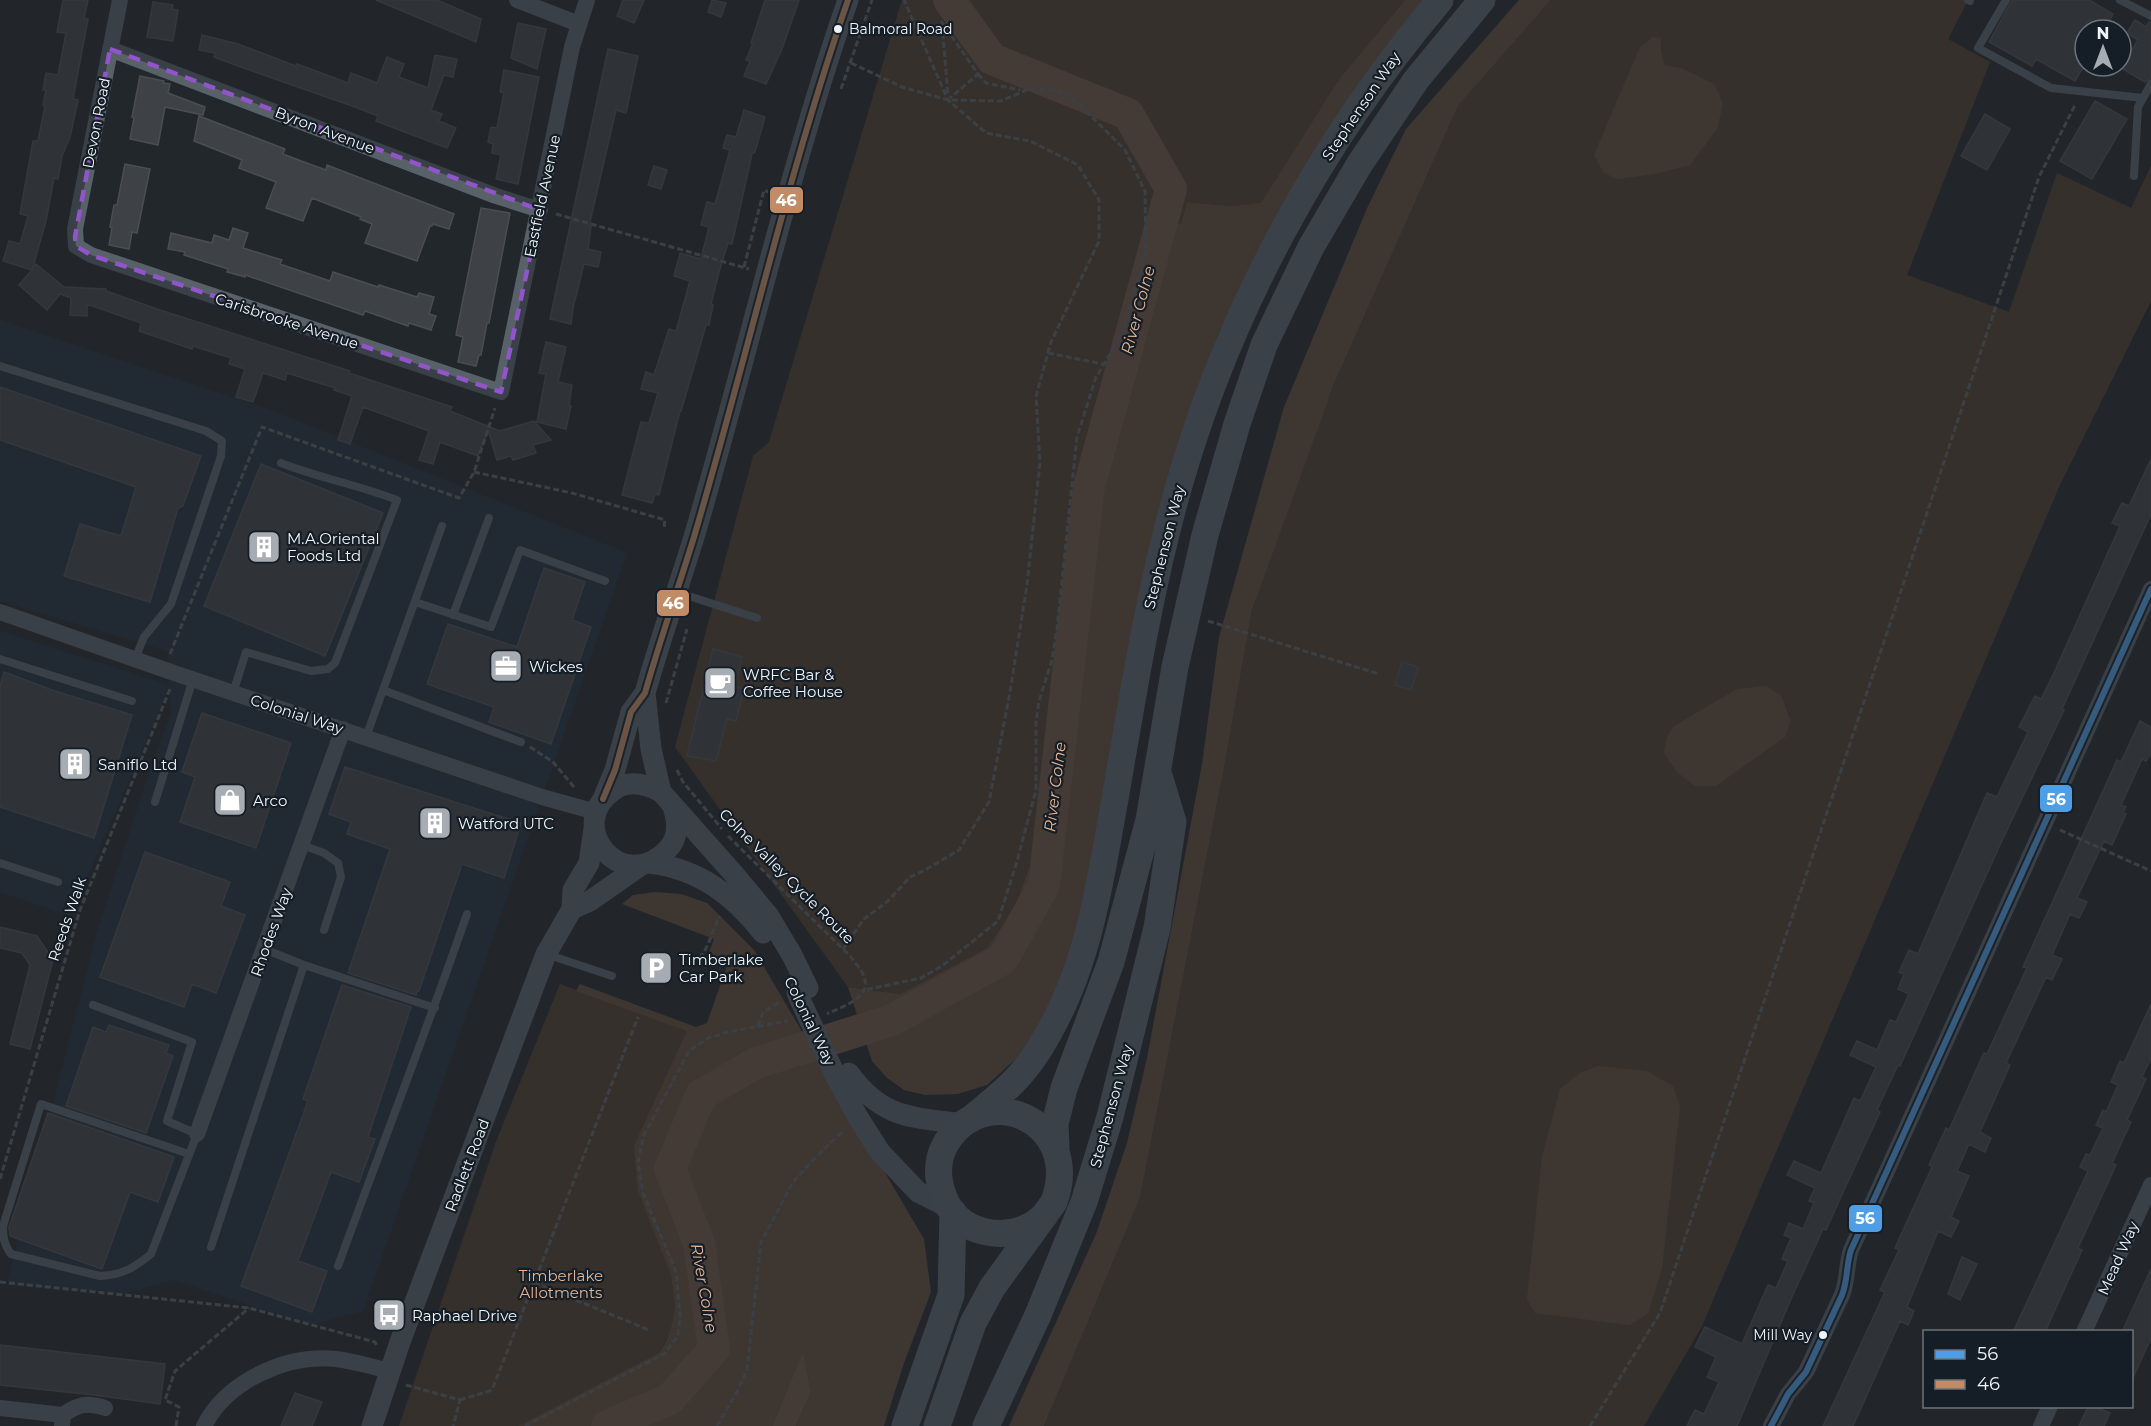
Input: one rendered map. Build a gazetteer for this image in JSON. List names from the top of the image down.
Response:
{
  "streets": {
    "main road": ["Stephenson Way"],
    "street": [
      "Devon Road",
      "Byron Avenue",
      "Eastfield Avenue",
      "Carisbrooke Avenue",
      "Colonial Way",
      "Rhodes Way",
      "Radlett Road",
      "Mead Way"
    ],
    "path": ["Colne Valley Cycle Route", "Reeds Walk"]
  },
  "crossings": [
    ["Stephenson Way", "Colonial Way"],
    ["Devon Road", "Byron Avenue"],
    ["Devon Road", "Carisbrooke Avenue"],
    ["Byron Avenue", "Eastfield Avenue"],
    ["Eastfield Avenue", "Carisbrooke Avenue"],
    ["Colonial Way", "Reeds Walk"],
    ["Colonial Way", "Rhodes Way"],
    ["Colonial Way", "Radlett Road"]
  ],
  "water": ["River Colne"],
  "parks": ["Timberlake Allotments"],
  "places": {
    "other": ["Balmoral Road", "Mill Way"],
    "building": ["M.A.Oriental Foods Ltd", "Saniflo Ltd", "Watford UTC"],
    "office": ["Wickes"],
    "cafe": ["WRFC Bar & Coffee House"],
    "shop": ["Arco"],
    "parking": ["Timberlake Car Park"],
    "bus stop": ["Raphael Drive"]
  },
  "lines": ["transit line 46", "transit line 56"],
  "legend": ["56", "46"],
  "north": "top"
}
